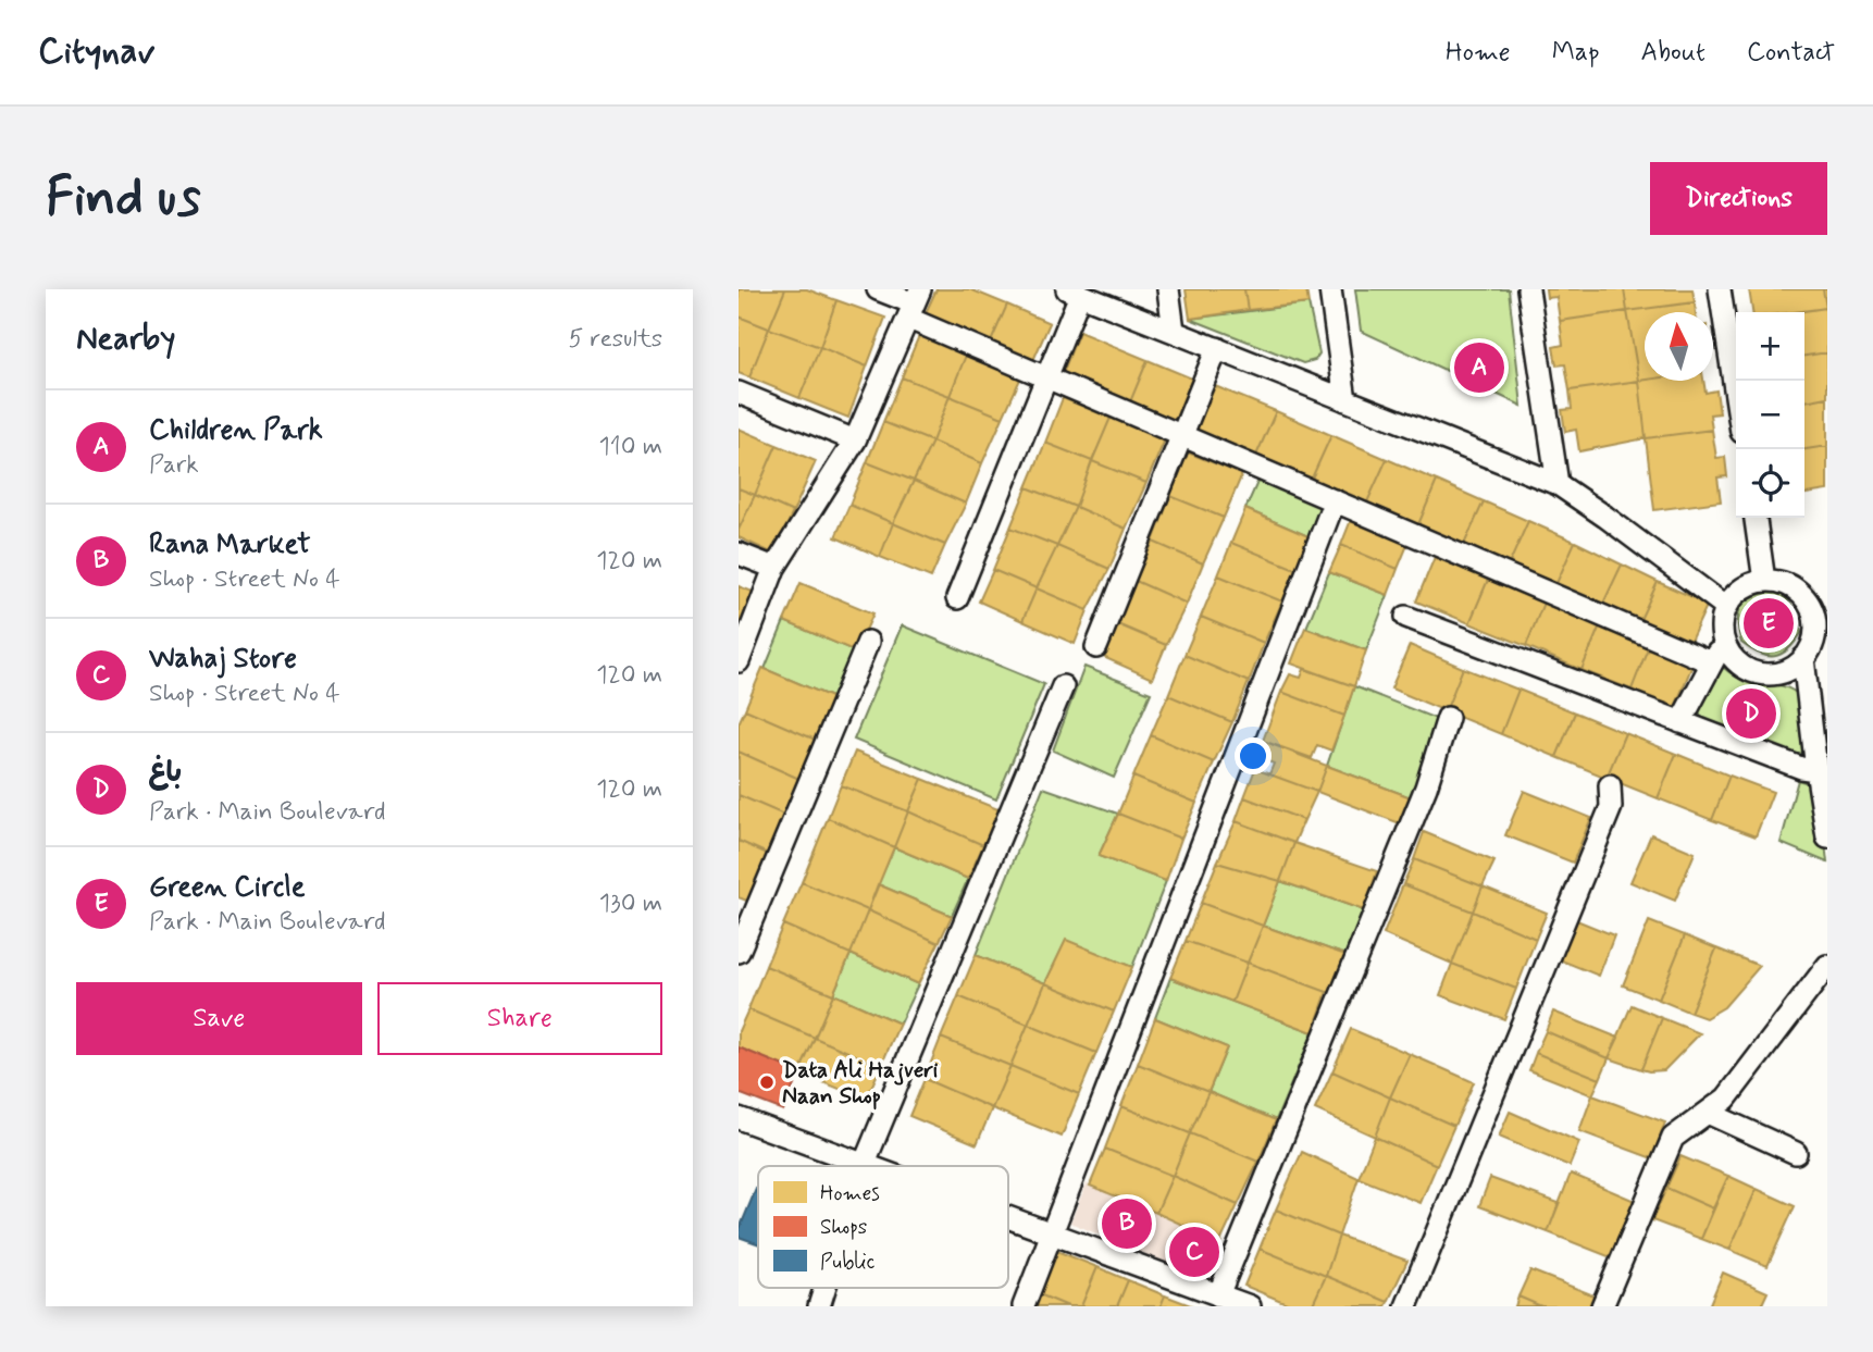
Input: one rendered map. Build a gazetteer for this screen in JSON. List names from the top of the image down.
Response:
{
  "places": ["Data Ali Hajveri Naan Shop"],
  "legend": ["Homes", "Shops", "Public"],
  "north": "top",
  "page": {
    "header": "Citynav",
    "nav": [
      "Home",
      "Map",
      "About",
      "Contact"
    ],
    "buttons": [
      "Directions",
      ["Save", "Share"]
    ],
    "title": "Find us",
    "heading": ["Nearby", "5 results"],
    "map_buttons": ["+", "−"],
    "pins": [
      "A",
      "E",
      "D",
      "B",
      "C"
    ],
    "list": [
      {
        "mark": "A",
        "name": "Children Park",
        "note": "Park",
        "value": "110 m"
      },
      {
        "mark": "B",
        "name": "Rana Market",
        "note": "Shop · Street No 4",
        "value": "120 m"
      },
      {
        "mark": "C",
        "name": "Wahaj Store",
        "note": "Shop · Street No 4",
        "value": "120 m"
      },
      {
        "mark": "D",
        "name": "باغ",
        "note": "Park · Main Boulevard",
        "value": "120 m"
      },
      {
        "mark": "E",
        "name": "Green Circle",
        "note": "Park · Main Boulevard",
        "value": "130 m"
      }
    ]
  }
}
